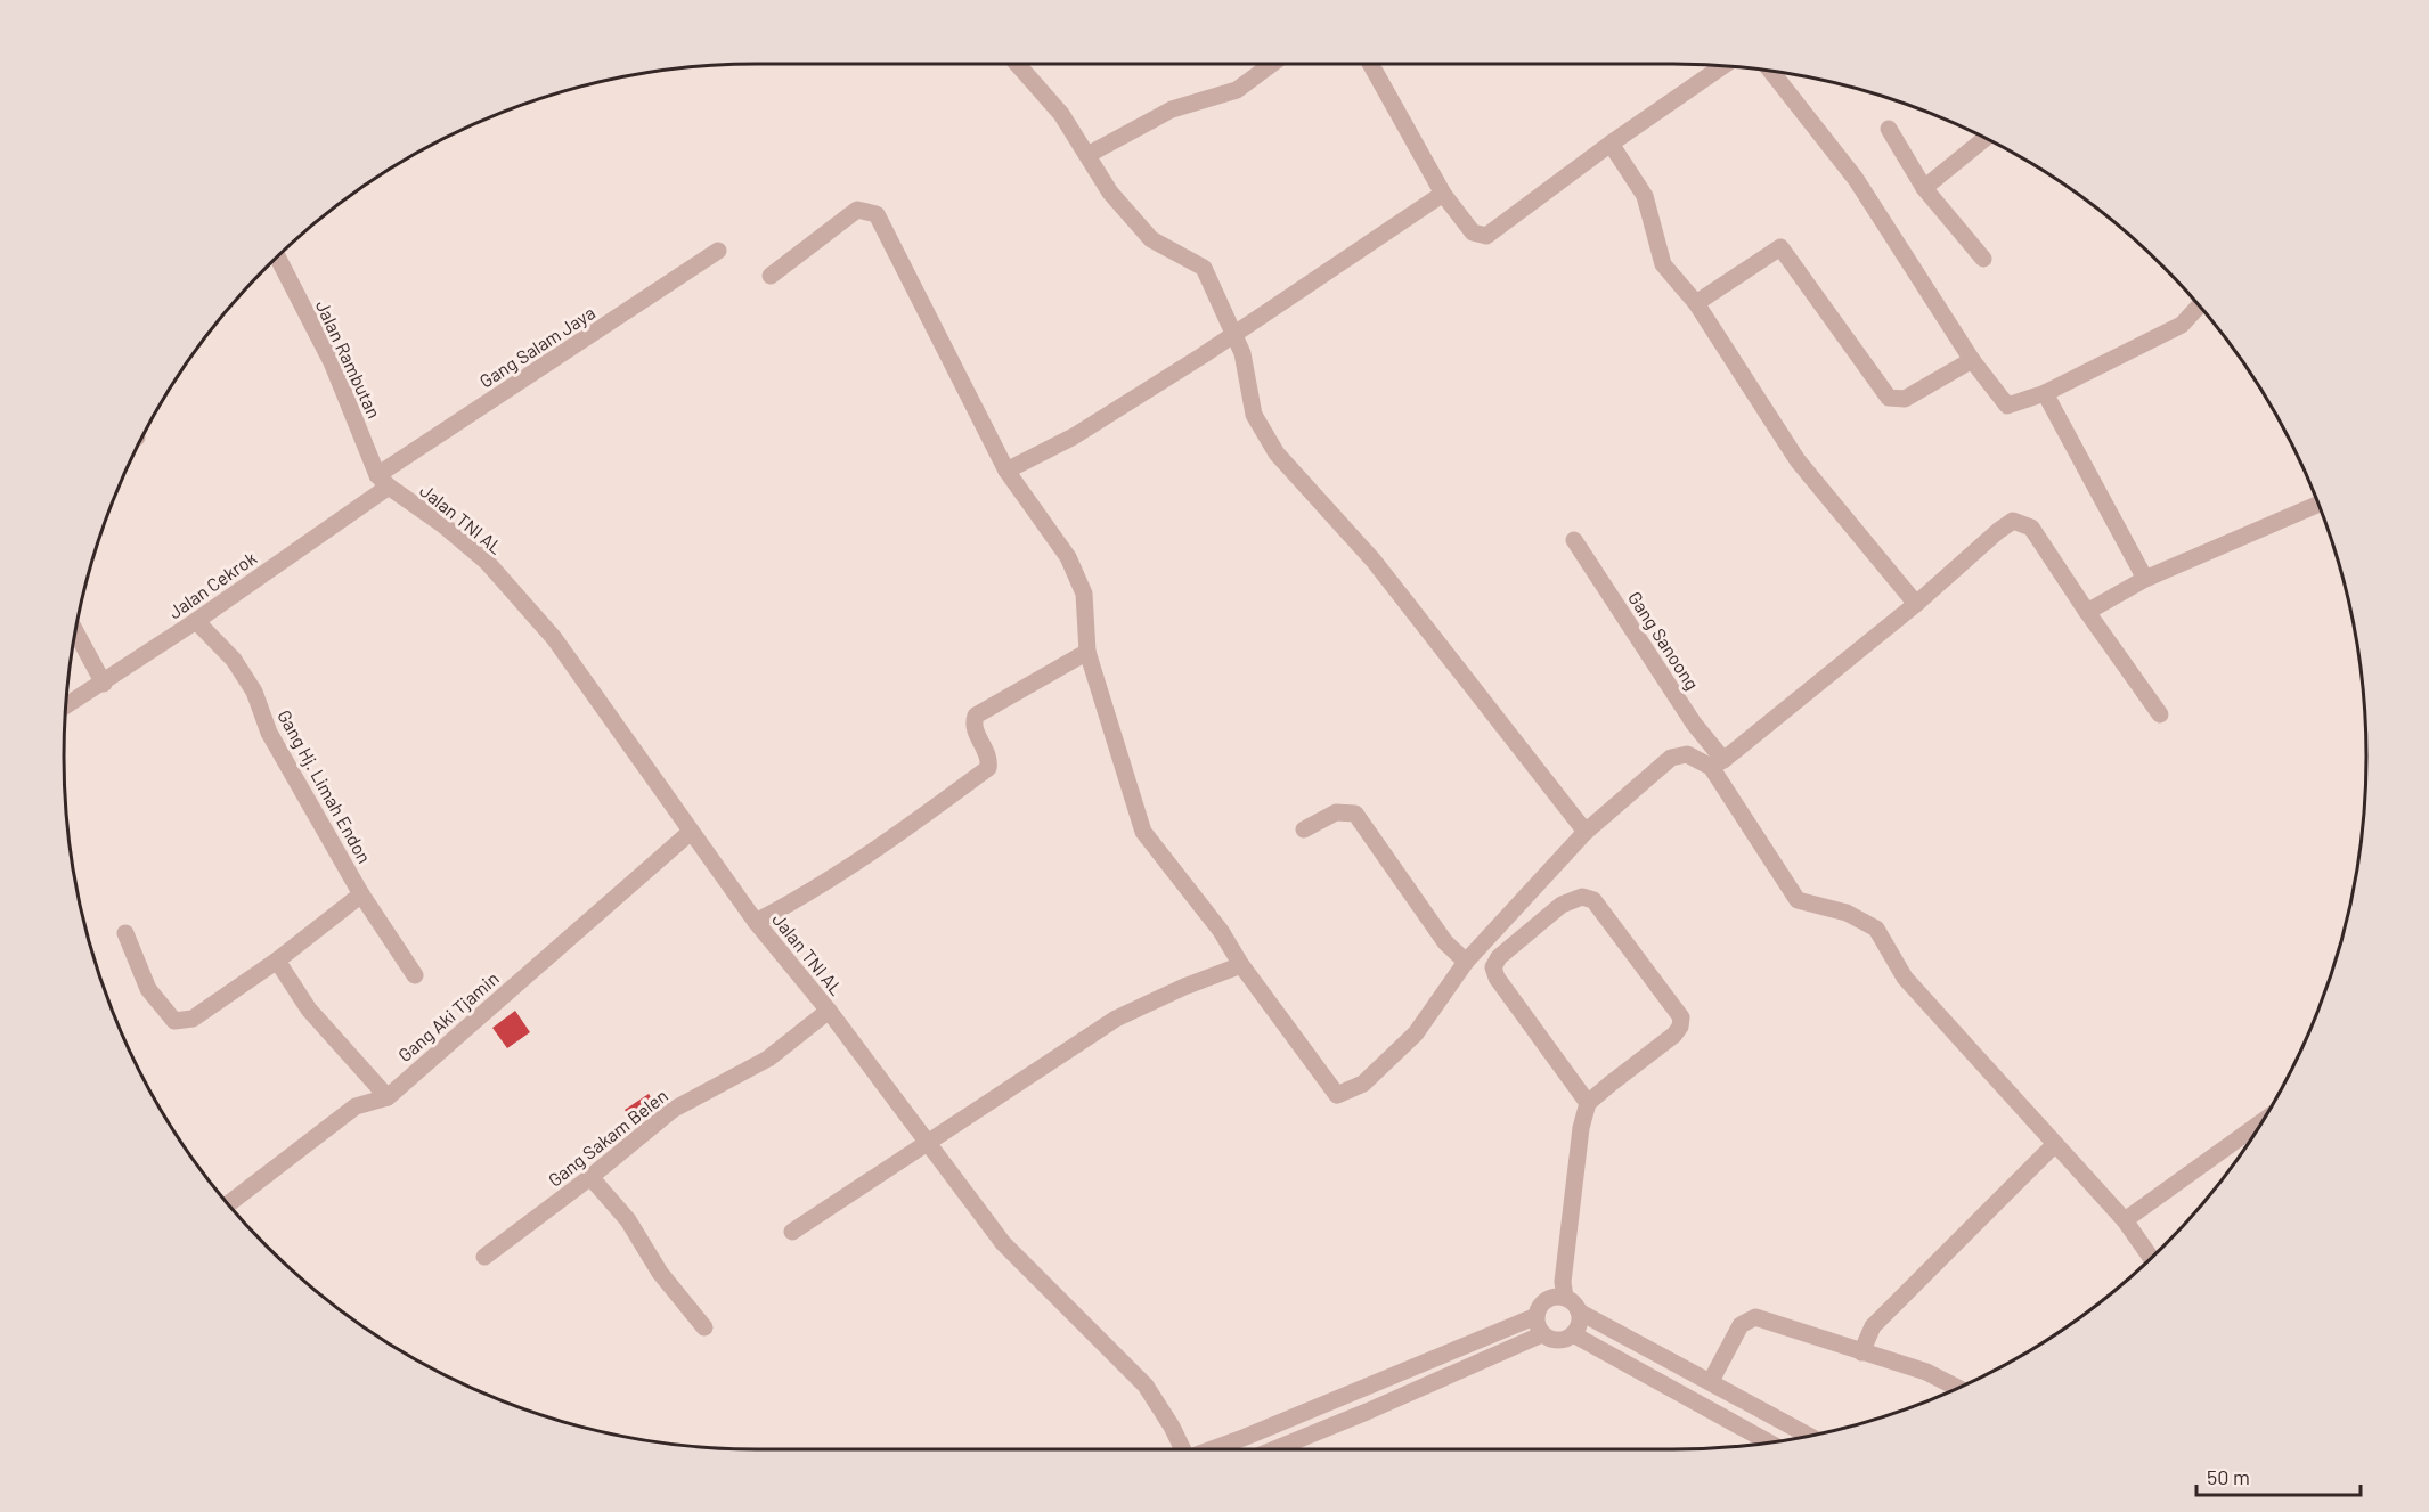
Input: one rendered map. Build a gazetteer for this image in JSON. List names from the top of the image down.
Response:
{
  "streets": {
    "street": [
      "Gang Salam Jaya",
      "Jalan Rambutan",
      "Jalan TNI AL",
      "Jalan Cekrok",
      "Gang Sanoong",
      "Gang Hj. Limah Endon",
      "Gang Aki Tjamin",
      "Gang Sakam Belen"
    ]
  },
  "crossings": [
    ["Gang Salam Jaya", "Jalan Rambutan"],
    ["Gang Salam Jaya", "Jalan TNI AL"],
    ["Gang Salam Jaya", "Jalan Cekrok"],
    ["Jalan Rambutan", "Jalan TNI AL"],
    ["Jalan Rambutan", "Jalan Cekrok"],
    ["Jalan TNI AL", "Jalan Cekrok"],
    ["Jalan TNI AL", "Gang Aki Tjamin"],
    ["Jalan TNI AL", "Gang Sakam Belen"],
    ["Jalan Cekrok", "Gang Hj. Limah Endon"]
  ],
  "scale_bar": "50 m"
}
